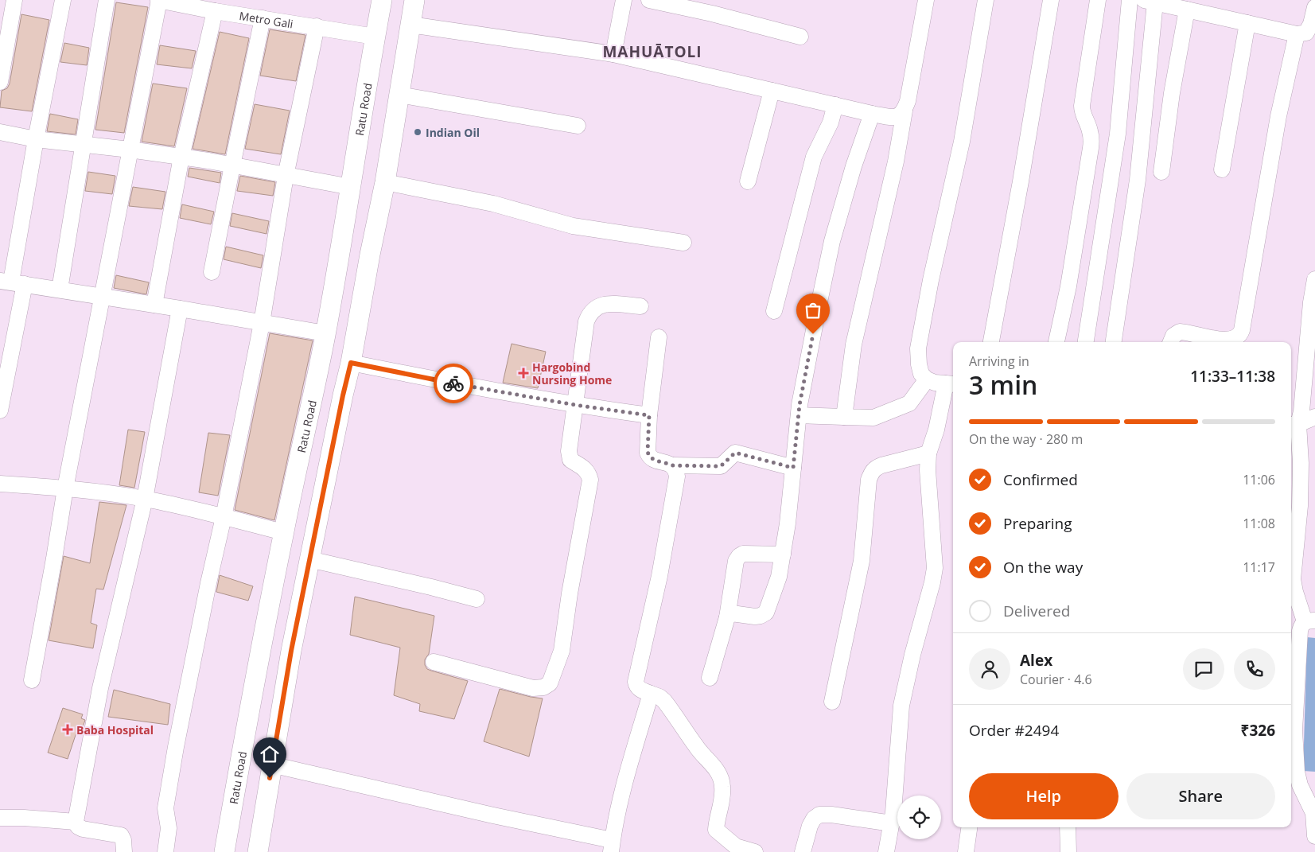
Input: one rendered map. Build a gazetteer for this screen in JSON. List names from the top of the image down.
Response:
{
  "streets": {
    "main road": ["Ratu Road"],
    "street": ["Metro Gali"]
  },
  "crossings": [
    ["Metro Gali", "Ratu Road"]
  ],
  "districts": ["MAHUĀTOLI"],
  "places": {
    "other": ["Indian Oil"],
    "health": ["Hargobind Nursing Home", "Baba Hospital"]
  },
  "page": {
    "heading": ["3 min", "Arriving in", "11:33–11:38"],
    "panel": [
      "Alex",
      "Courier · 4.6",
      "Order #2494",
      "₹326"
    ],
    "bar": "On the way · 280 m",
    "list": [
      ["Confirmed", "11:06"],
      ["Preparing", "11:08"],
      ["On the way", "11:17"],
      "Delivered"
    ],
    "buttons": ["Help", "Share"]
  }
}
